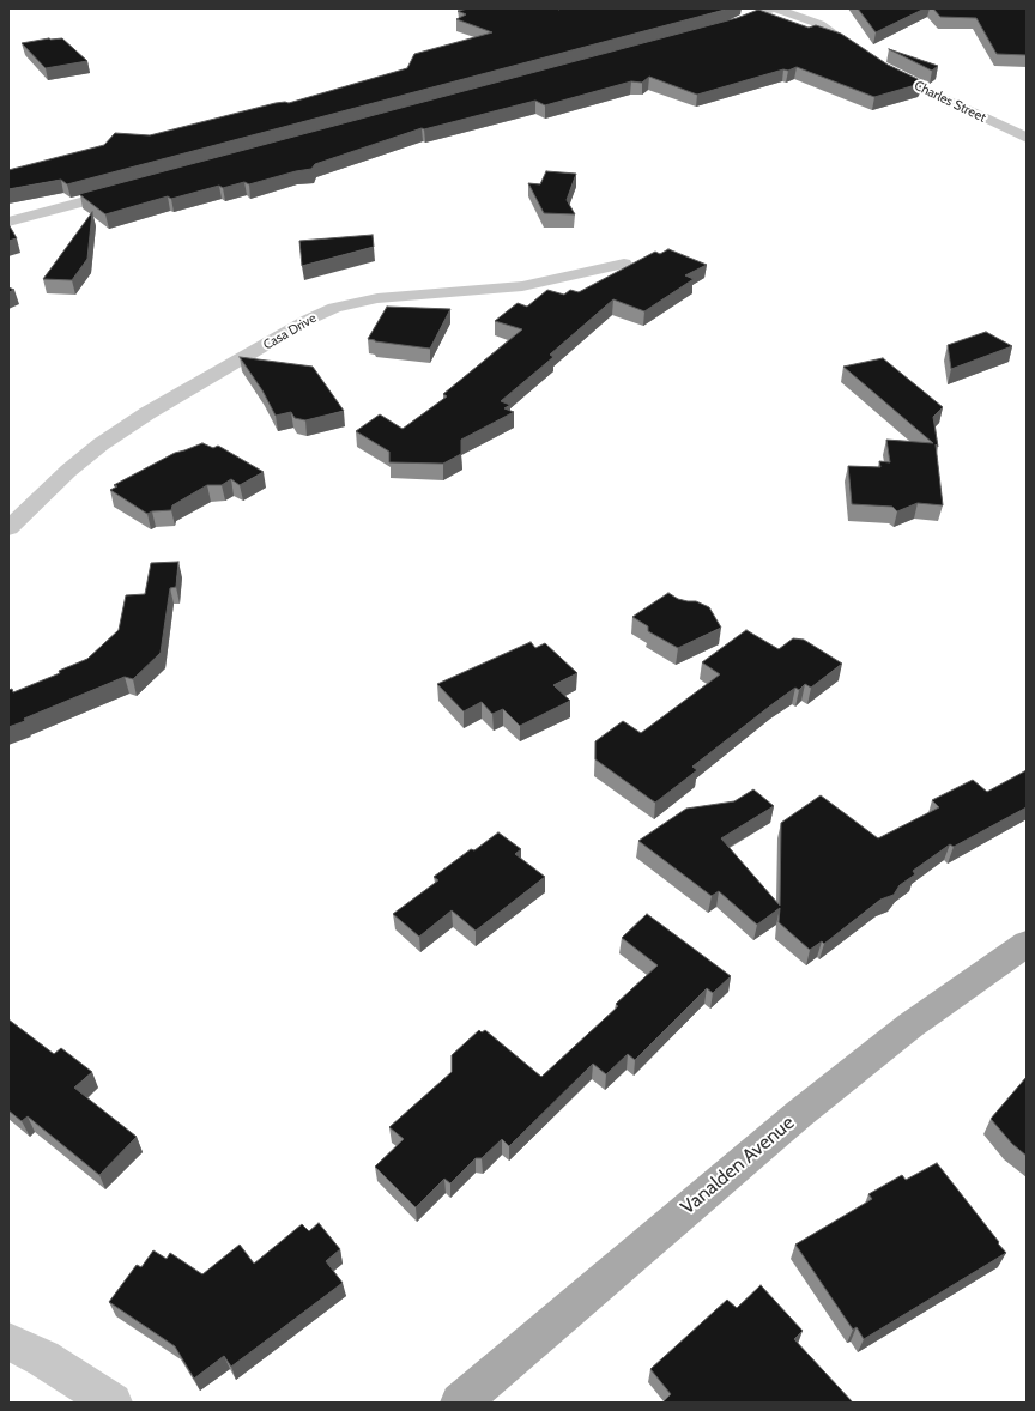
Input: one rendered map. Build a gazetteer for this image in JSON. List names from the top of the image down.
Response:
{
  "streets": {
    "main road": ["Vanalden Avenue"],
    "street": ["Charles Street", "Casa Drive"]
  }
}
